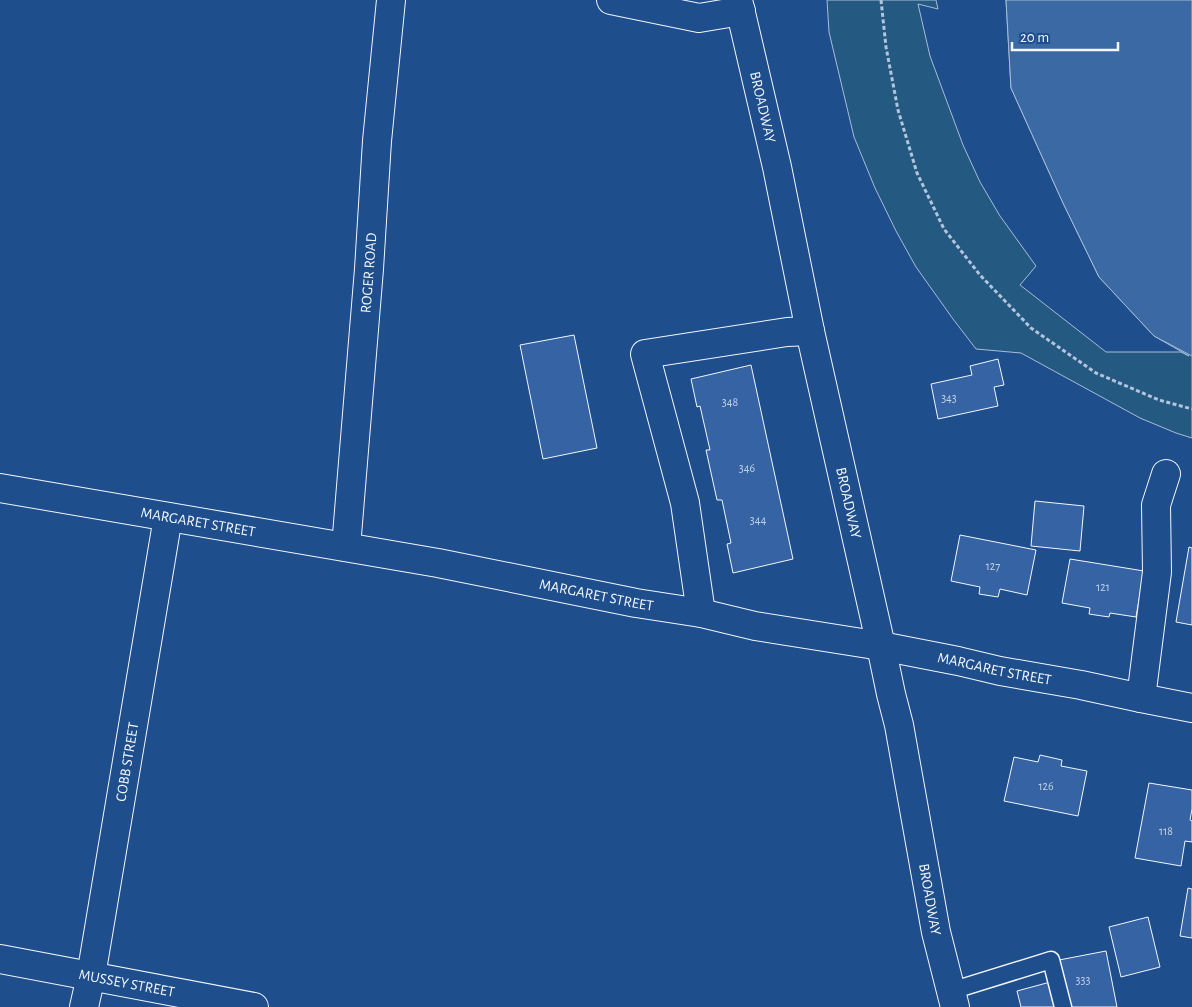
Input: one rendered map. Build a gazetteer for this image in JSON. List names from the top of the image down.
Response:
{
  "streets": {
    "street": [
      "BROADWAY",
      "ROGER ROAD",
      "MARGARET STREET",
      "COBB STREET",
      "MUSSEY STREET"
    ]
  },
  "crossings": [
    ["BROADWAY", "MARGARET STREET"],
    ["ROGER ROAD", "MARGARET STREET"],
    ["MARGARET STREET", "COBB STREET"],
    ["COBB STREET", "MUSSEY STREET"]
  ],
  "house_numbers": [
    "343",
    "348",
    "346",
    "344",
    "127",
    "121",
    "126",
    "118",
    "333"
  ],
  "scale_bar": "20 m"
}
